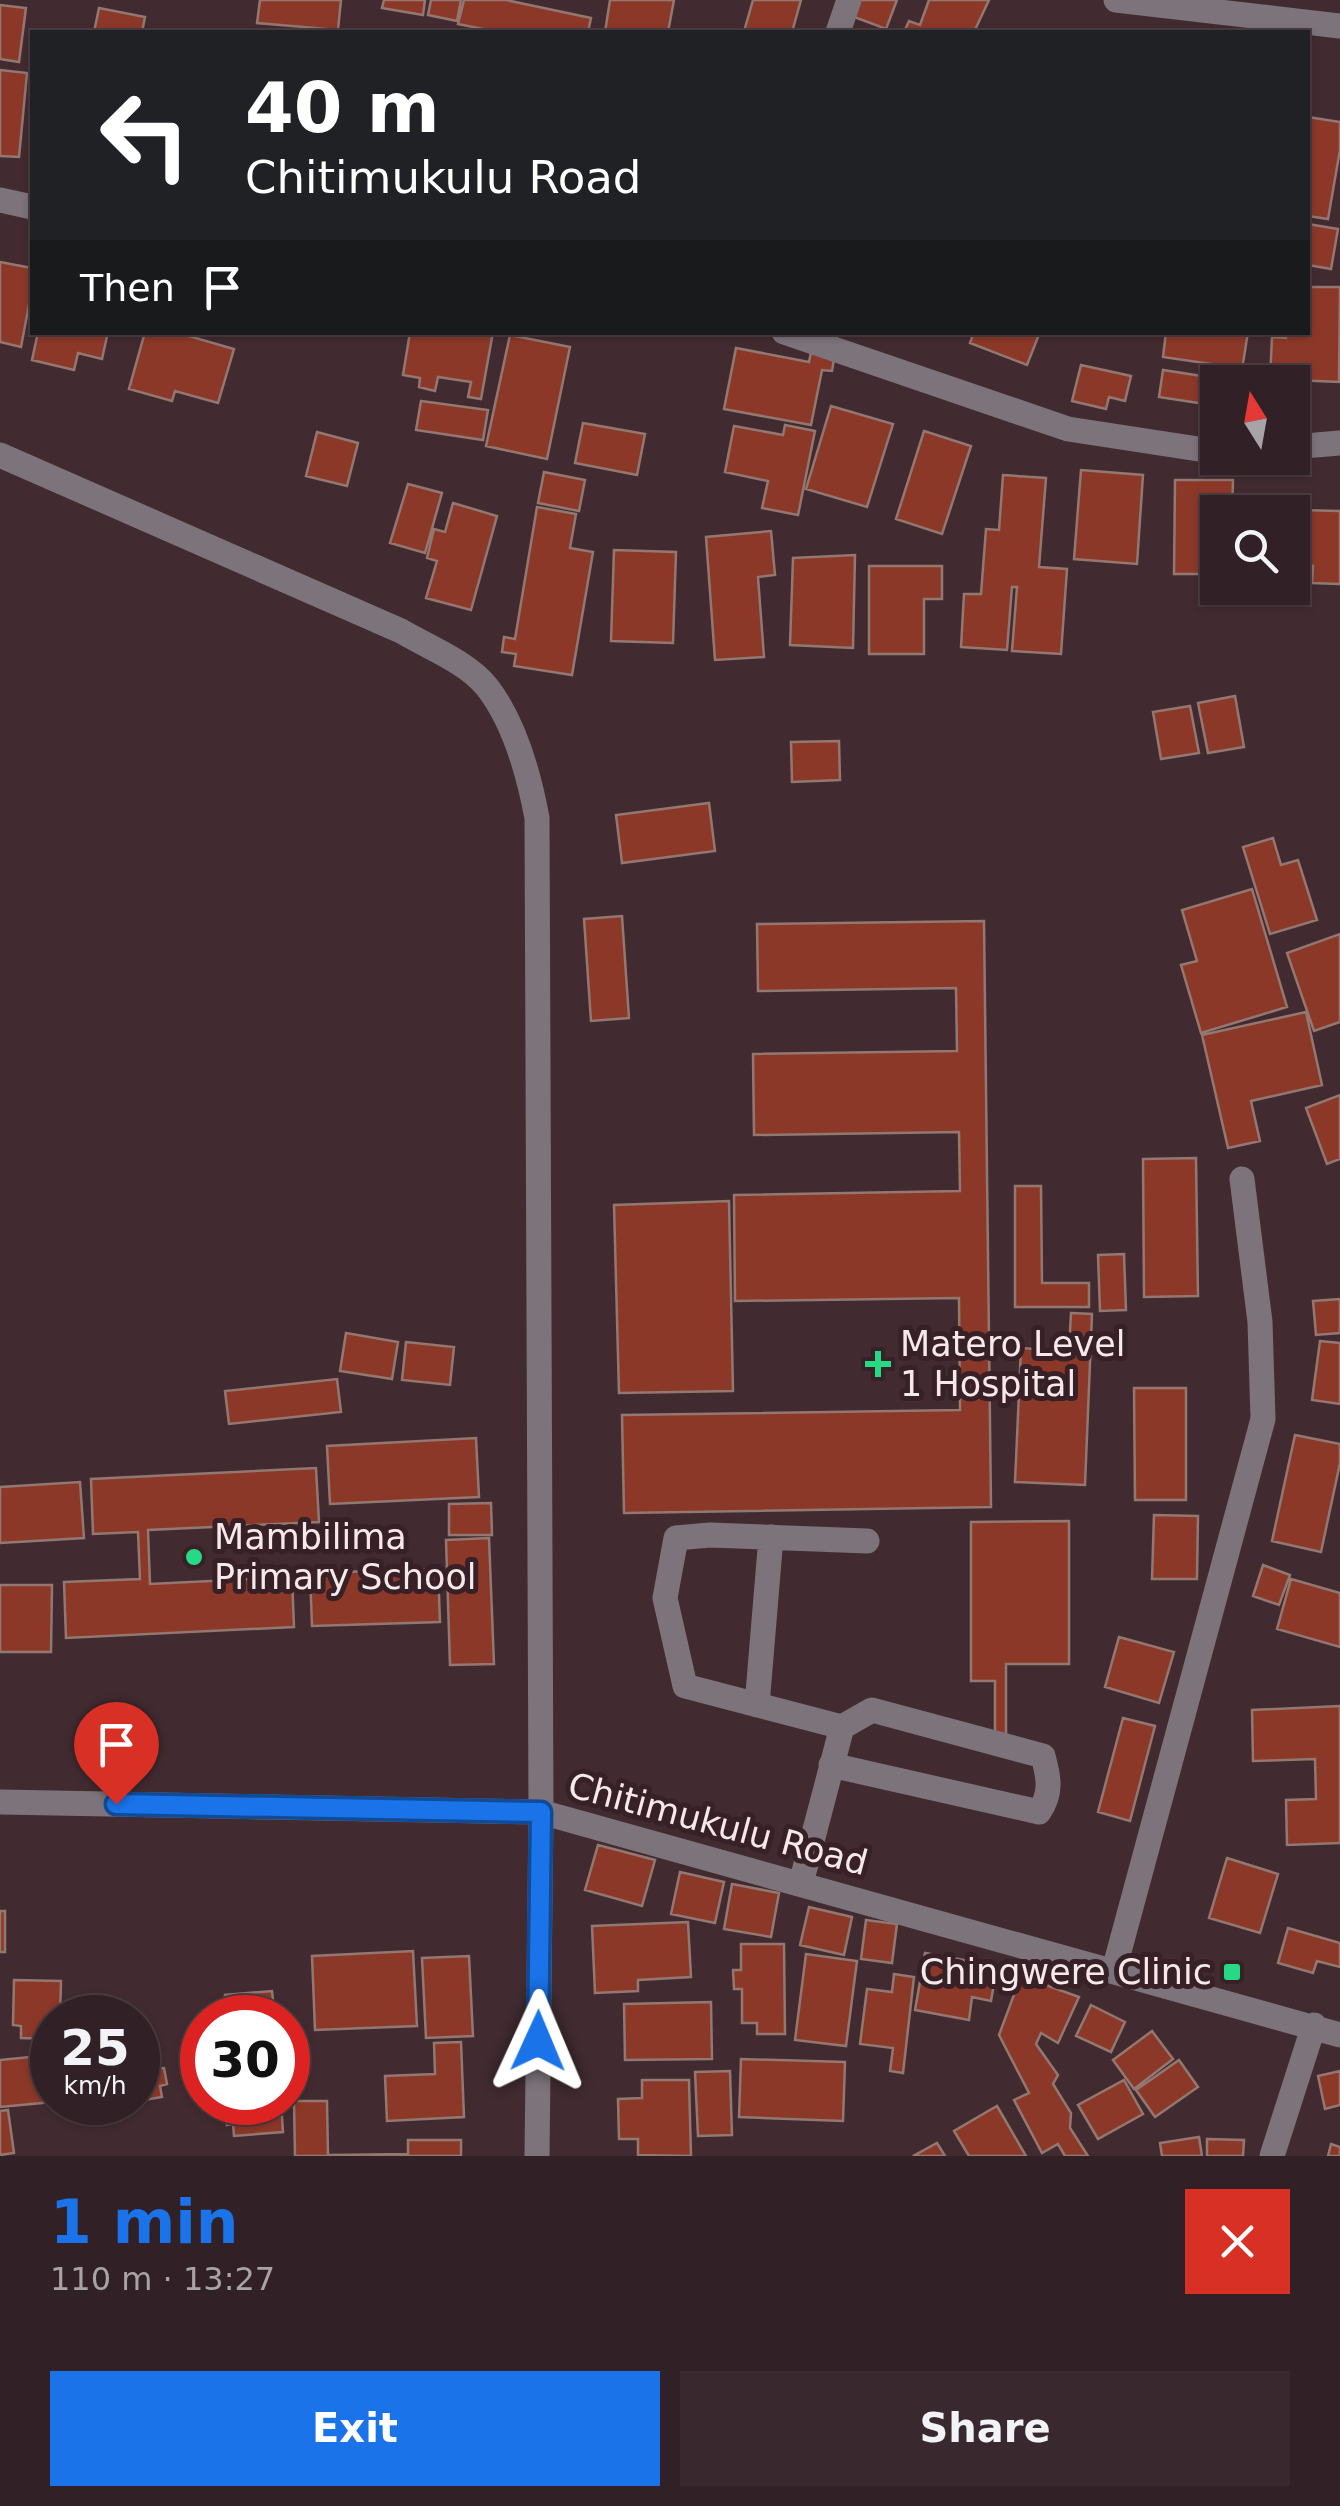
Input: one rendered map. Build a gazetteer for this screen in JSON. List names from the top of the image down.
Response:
{
  "streets": {
    "street": ["Chitimukulu Road"]
  },
  "places": {
    "health": ["Matero Level 1 Hospital"],
    "other": ["Mambilima Primary School"],
    "transit": ["Chingwere Clinic"]
  },
  "north": "top",
  "page": {
    "turn": ["40 m", "Chitimukulu Road"],
    "then": "Then",
    "speed": "25 km/h",
    "limit": "30",
    "heading": ["1 min", "110 m · 13:27"],
    "buttons": ["Exit", "Share"]
  }
}
